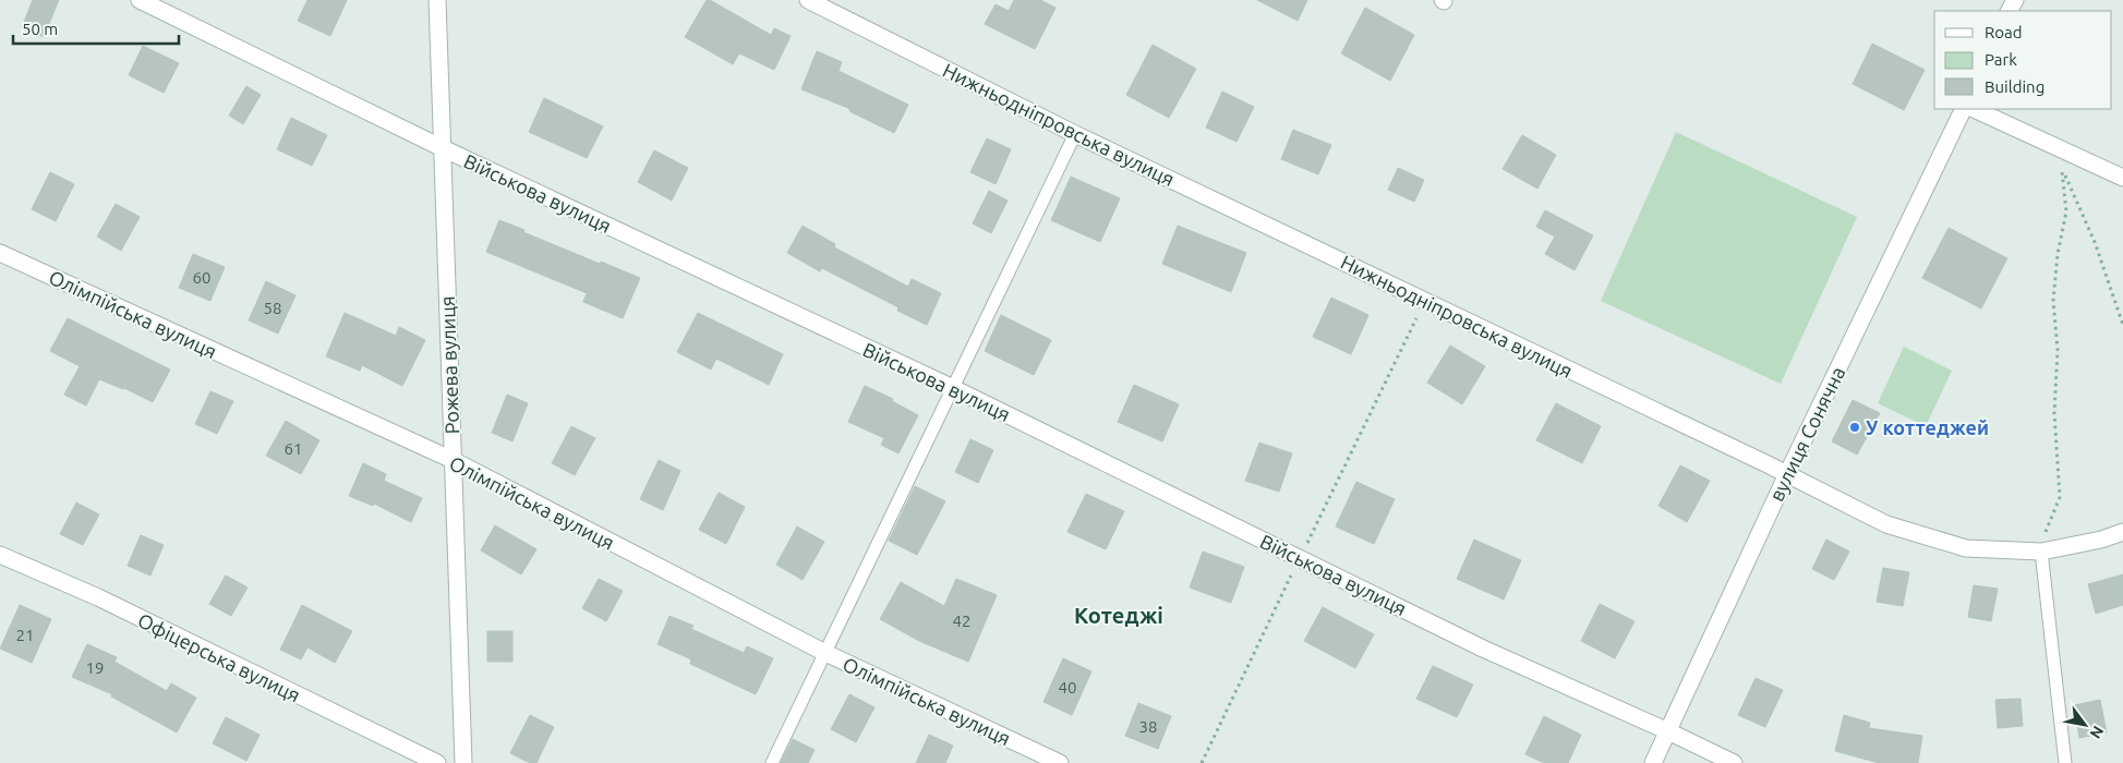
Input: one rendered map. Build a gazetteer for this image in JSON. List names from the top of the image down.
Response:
{
  "streets": {
    "street": [
      "Нижньодніпровська вулиця",
      "Військова вулиця",
      "Олімпійська вулиця",
      "Рожева вулиця",
      "вулиця Сонячна",
      "Офіцерська вулиця"
    ]
  },
  "crossings": [
    ["Нижньодніпровська вулиця", "вулиця Сонячна"],
    ["Військова вулиця", "Рожева вулиця"],
    ["Військова вулиця", "вулиця Сонячна"],
    ["Олімпійська вулиця", "Рожева вулиця"]
  ],
  "districts": ["Котеджі"],
  "places": ["У коттеджей"],
  "house_numbers": [
    "60",
    "58",
    "61",
    "42",
    "21",
    "19",
    "40",
    "38"
  ],
  "legend": ["Road", "Park", "Building"],
  "scale_bar": "50 m",
  "north": "bottom right"
}
